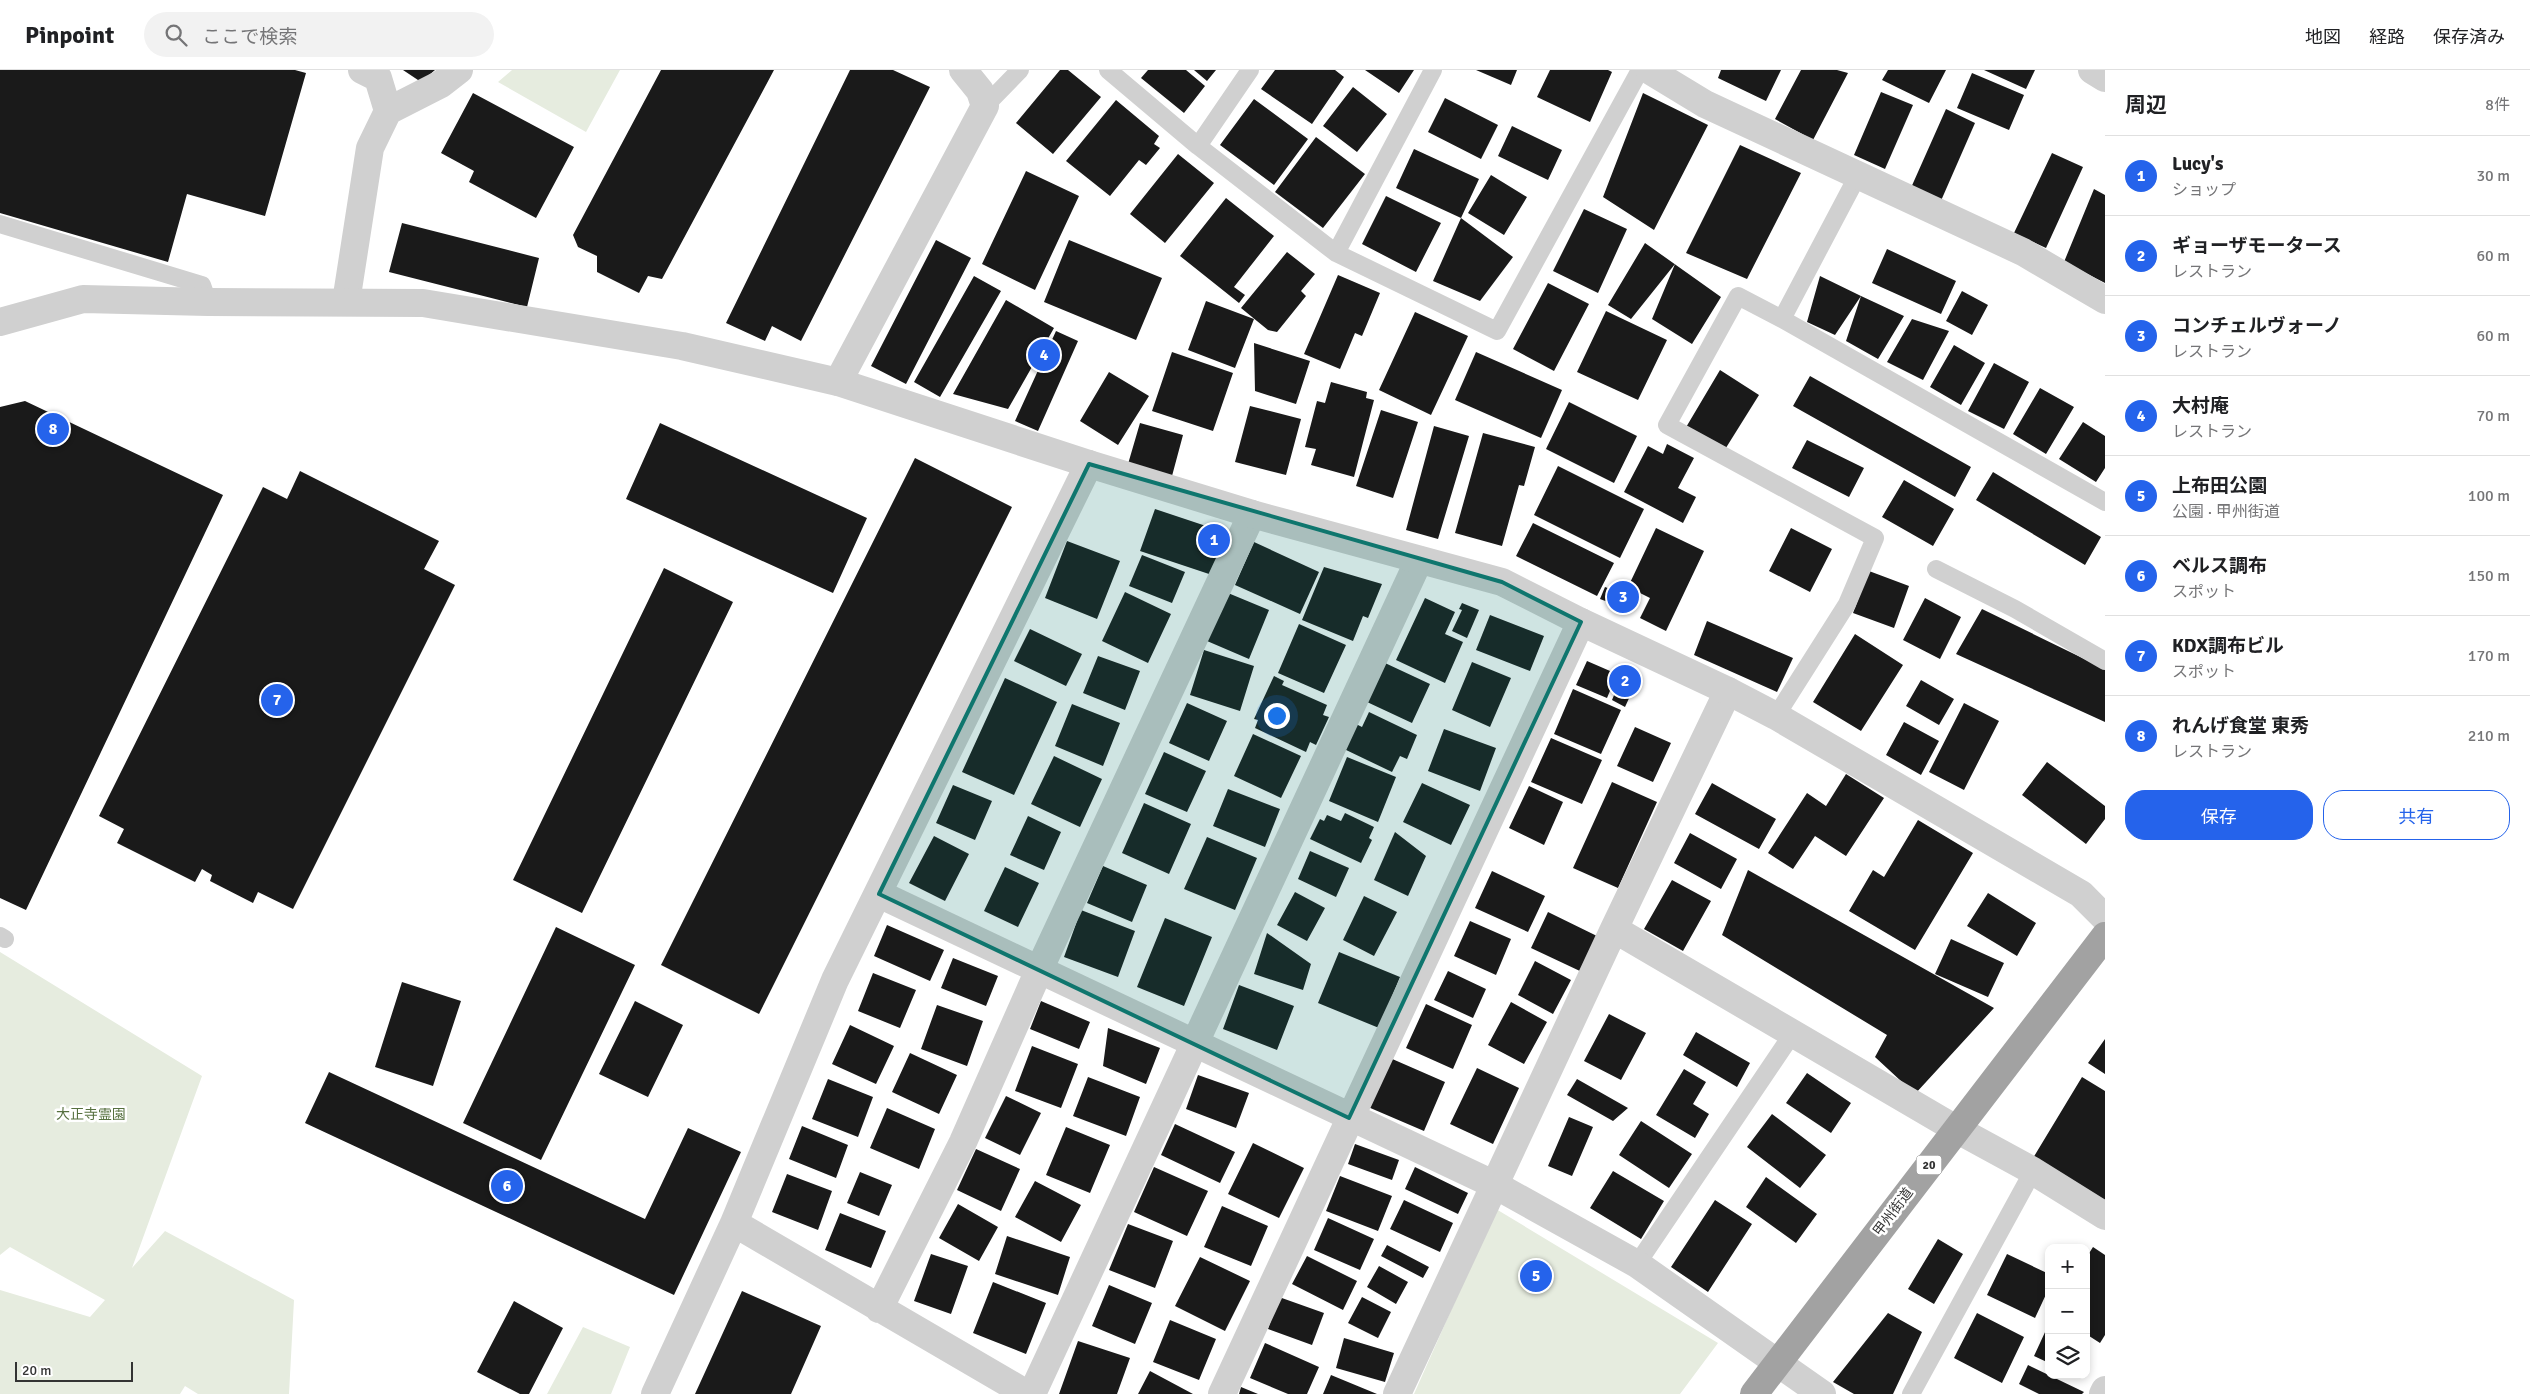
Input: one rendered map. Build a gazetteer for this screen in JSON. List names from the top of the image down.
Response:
{
  "streets": {
    "highway": ["20", "甲州街道"]
  },
  "parks": ["大正寺霊園"],
  "scale_bar": "20 m",
  "page": {
    "header": "Pinpoint",
    "search": "ここで検索",
    "nav": ["地図", "経路", "保存済み"],
    "heading": ["周辺", "8件"],
    "list": [
      {
        "mark": "1",
        "name": "Lucy's",
        "note": "ショップ",
        "value": "30 m"
      },
      {
        "mark": "2",
        "name": "ギョーザモータース",
        "note": "レストラン",
        "value": "60 m"
      },
      {
        "mark": "3",
        "name": "コンチェルヴォーノ",
        "note": "レストラン",
        "value": "60 m"
      },
      {
        "mark": "4",
        "name": "大村庵",
        "note": "レストラン",
        "value": "70 m"
      },
      {
        "mark": "5",
        "name": "上布田公園",
        "note": "公園 · 甲州街道",
        "value": "100 m"
      },
      {
        "mark": "6",
        "name": "ベルス調布",
        "note": "スポット",
        "value": "150 m"
      },
      {
        "mark": "7",
        "name": "KDX調布ビル",
        "note": "スポット",
        "value": "170 m"
      },
      {
        "mark": "8",
        "name": "れんげ食堂 東秀",
        "note": "レストラン",
        "value": "210 m"
      }
    ],
    "pins": [
      "4",
      "8",
      "1",
      "3",
      "2",
      "7",
      "6",
      "5"
    ],
    "buttons": ["保存", "共有"],
    "map_buttons": ["+", "−"],
    "scale": "20 m"
  }
}
